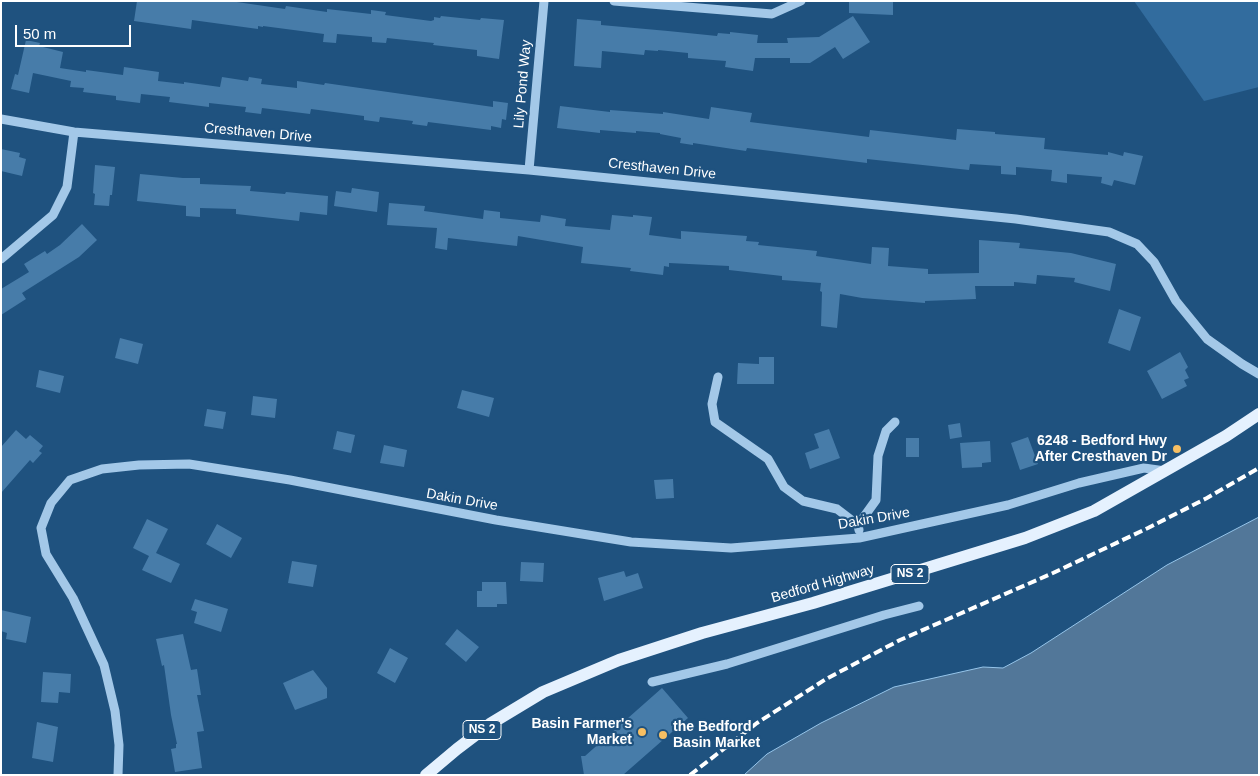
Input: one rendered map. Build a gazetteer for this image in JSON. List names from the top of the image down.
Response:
{
  "streets": {
    "main road": ["NS 2", "Bedford Highway"],
    "street": ["Lily Pond Way", "Cresthaven Drive", "Dakin Drive"]
  },
  "crossings": [
    ["Lily Pond Way", "Cresthaven Drive"],
    ["Dakin Drive", "Bedford Highway"]
  ],
  "places": ["6248 - Bedford Hwy After Cresthaven Dr", "Basin Farmer's Market", "the Bedford Basin Market"],
  "scale_bar": "50 m"
}
